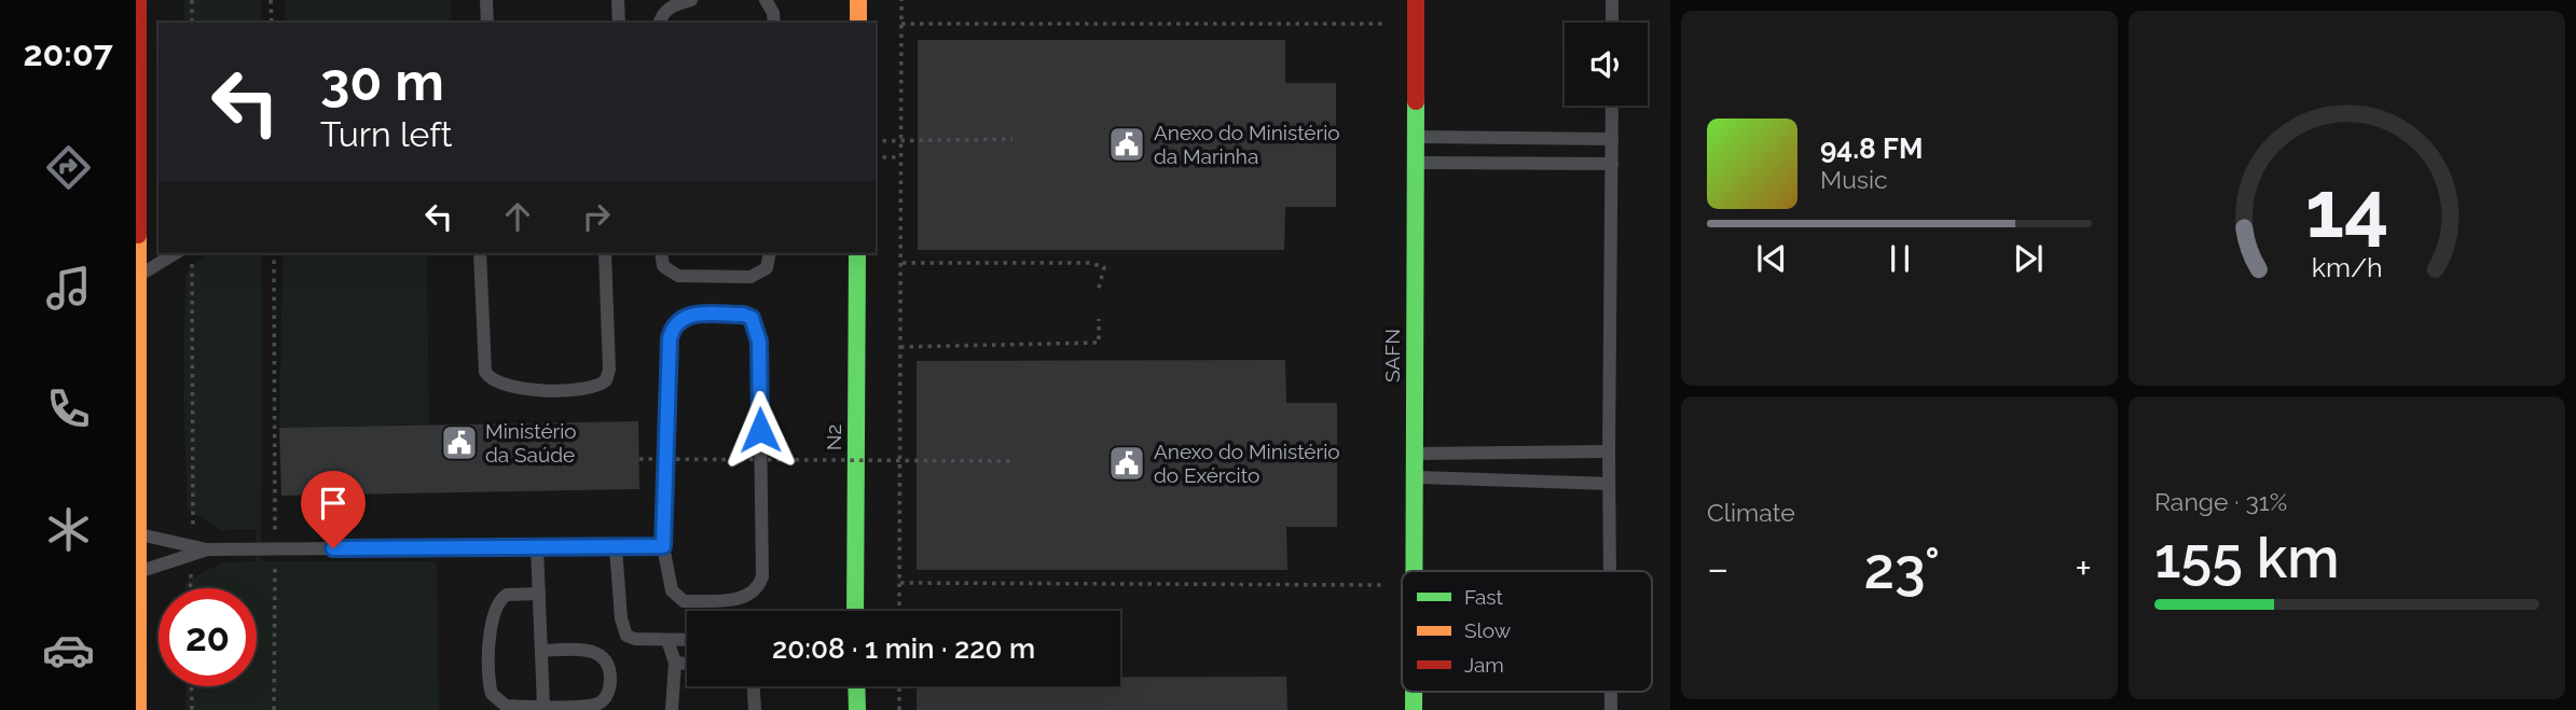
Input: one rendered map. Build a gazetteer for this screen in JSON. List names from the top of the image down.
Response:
{
  "streets": {
    "main road": ["SAFN", "N2"]
  },
  "places": {
    "public building": ["Anexo do Ministério da Marinha", "Ministério da Saúde", "Anexo do Ministério do Exército"]
  },
  "legend": ["Fast", "Slow", "Jam"],
  "page": {
    "tabs": "20:07",
    "turn": ["30 m", "Turn left"],
    "song": ["94.8 FM", "Music"],
    "tile": [
      "Climate",
      ["Range · 31%", "155 km"]
    ],
    "heat": ["−", "23°", "+"],
    "limit": "20",
    "trip": "20:08 · 1 min · 220 m",
    "gauge": ["14", "km/h"]
  }
}
